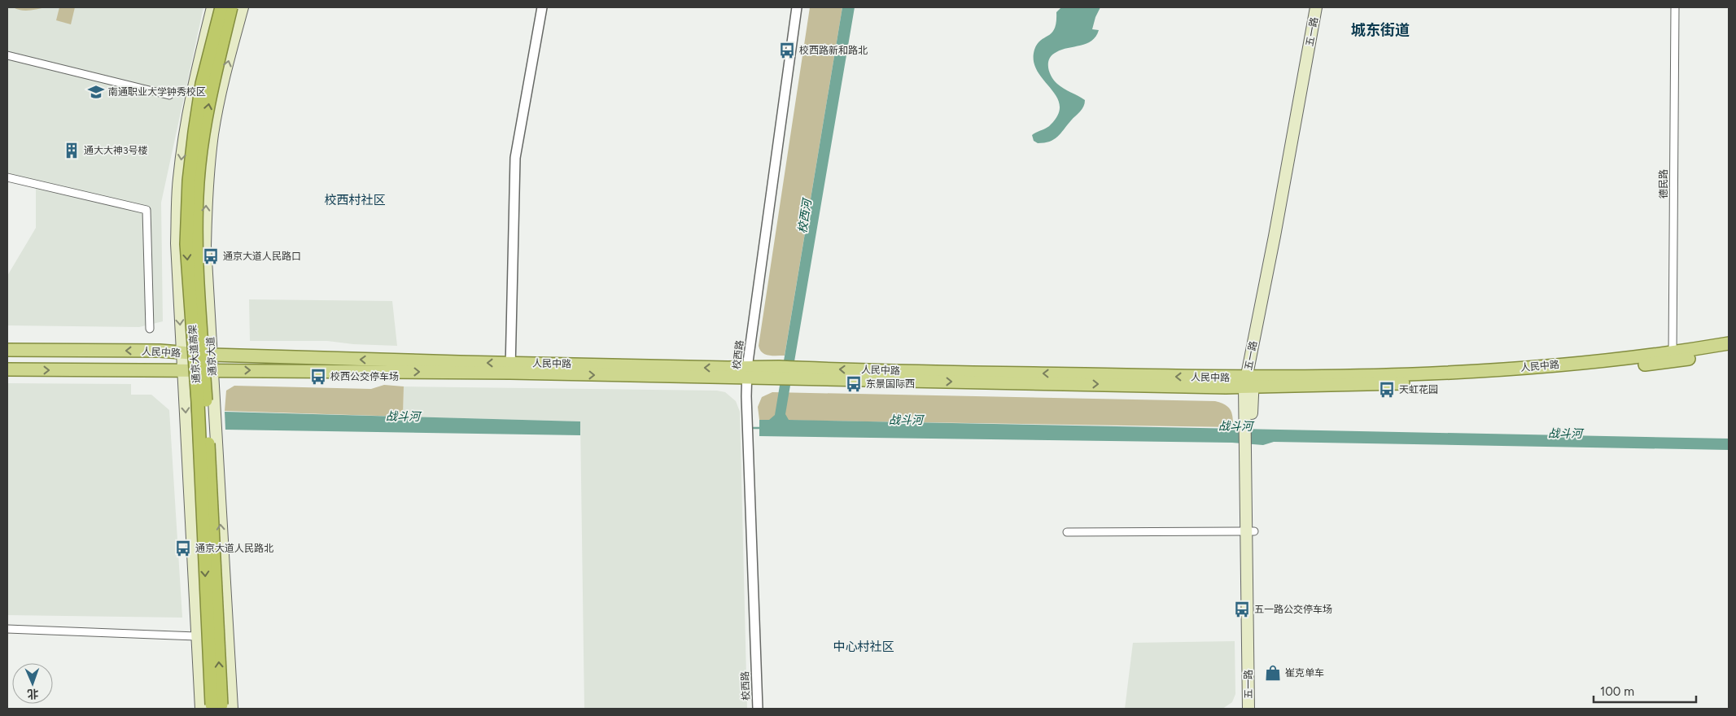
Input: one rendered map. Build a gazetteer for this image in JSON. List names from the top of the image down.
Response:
{
  "streets": {
    "highway": ["通京大道高架"],
    "main road": ["五一路", "人民中路", "通京大道"],
    "street": ["德民路", "校西路"]
  },
  "crossings": [
    ["五一路", "人民中路"],
    ["德民路", "人民中路"],
    ["人民中路", "校西路"],
    ["人民中路", "通京大道"],
    ["通京大道高架", "通京大道"]
  ],
  "districts": ["城东街道", "校西村社区", "中心村社区"],
  "water": ["校西河", "战斗河"],
  "places": {
    "bus stop": [
      "校西路新和路北",
      "通京大道人民路口",
      "校西公交停车场",
      "东景国际西",
      "天虹花园",
      "通京大道人民路北",
      "五一路公交停车场"
    ],
    "school or university": ["南通职业大学钟秀校区"],
    "building": ["通大大神3号楼"],
    "shop": ["崔克单车"]
  },
  "scale_bar": "100 m",
  "north": "bottom"
}
